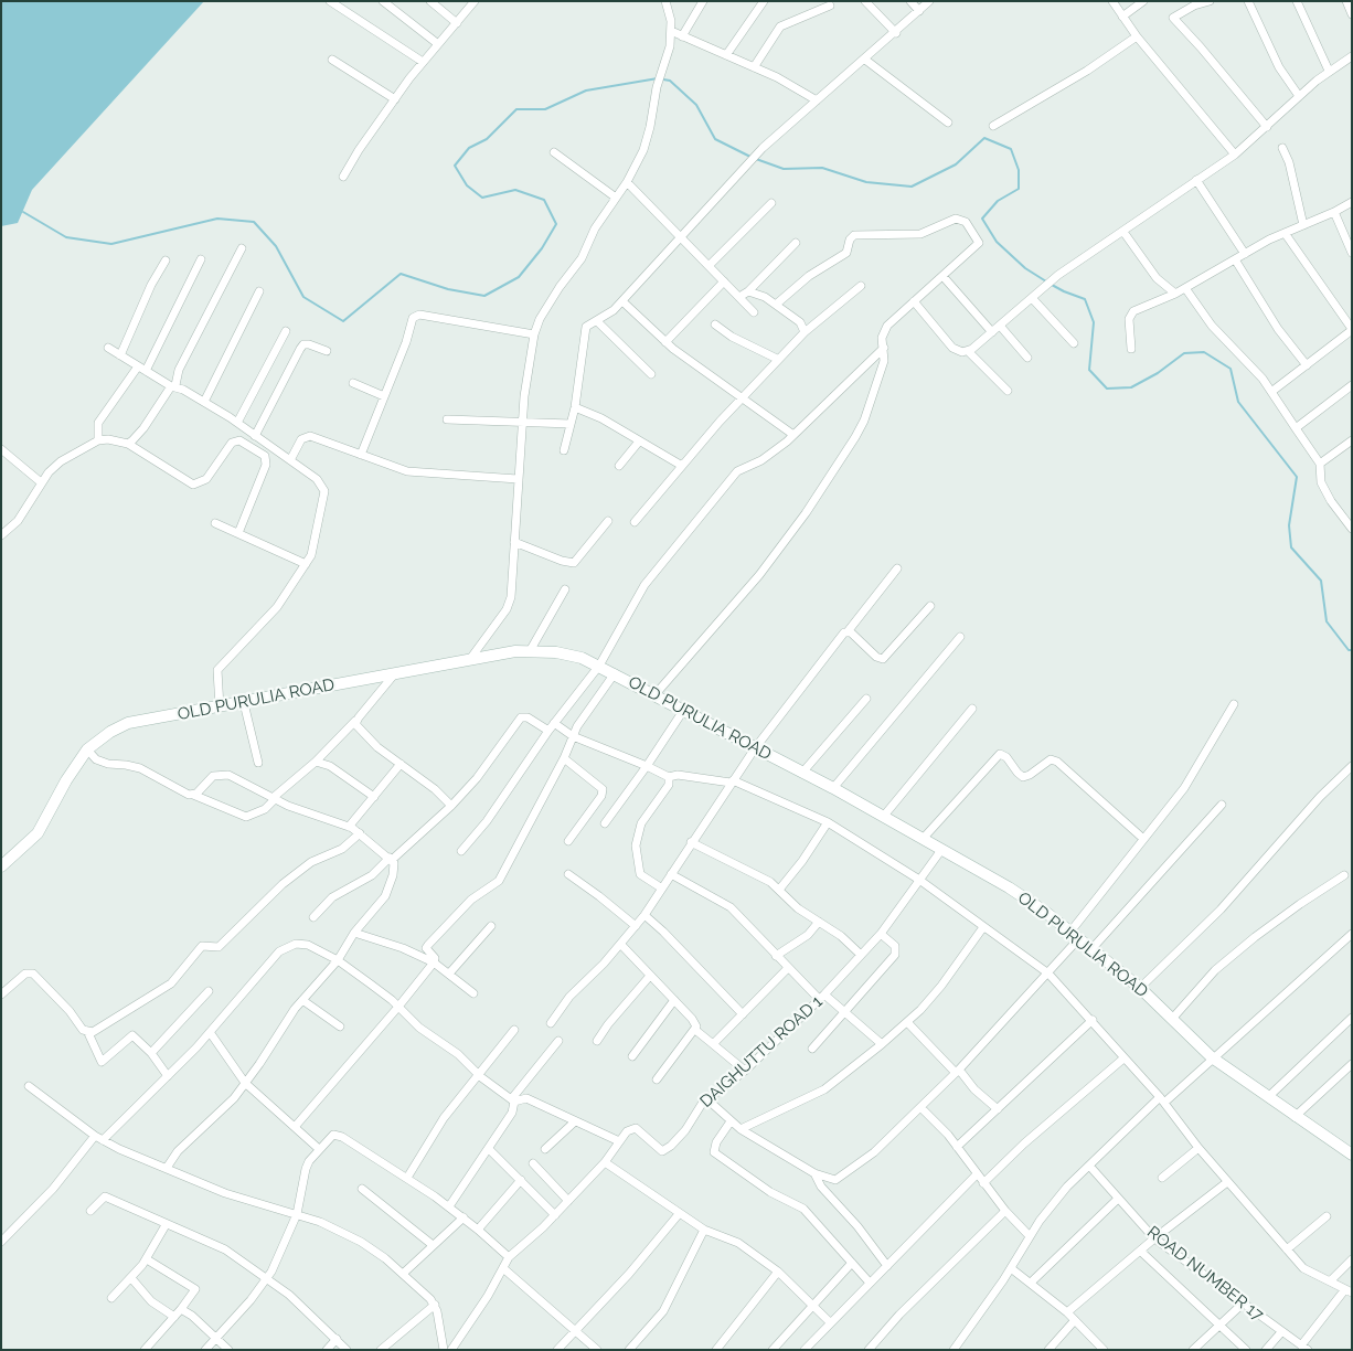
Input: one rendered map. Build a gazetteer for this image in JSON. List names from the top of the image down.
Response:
{
  "streets": {
    "main road": ["OLD PURULIA ROAD"],
    "street": ["DAIGHUTTU ROAD 1", "ROAD NUMBER 17"]
  },
  "crossings": [
    ["OLD PURULIA ROAD", "DAIGHUTTU ROAD 1"]
  ]
}
